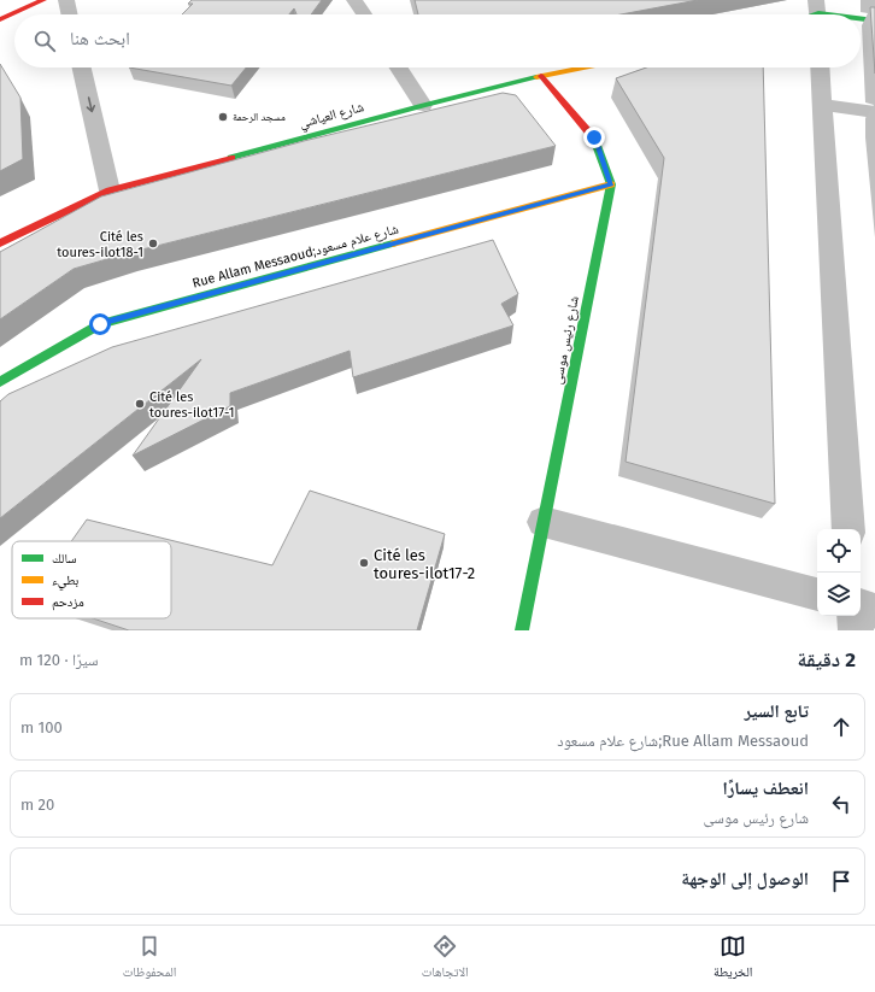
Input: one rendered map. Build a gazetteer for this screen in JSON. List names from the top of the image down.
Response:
{
  "streets": {
    "street": ["شارع العياشي", "Rue Allam Messaoud;شارع علام مسعود", "شارع رئيس موسى"]
  },
  "crossings": [
    ["Rue Allam Messaoud;شارع علام مسعود", "شارع رئيس موسى"]
  ],
  "places": [
    "مسجد الرحمة",
    "Cité les toures-ilot18-1",
    "Cité les toures-ilot17-1",
    "Cité les toures-ilot17-2"
  ],
  "legend": ["سالك", "بطيء", "مزدحم"],
  "page": {
    "search": "ابحث هنا",
    "heading": ["2 دقيقة", "سيرًا · 120 m"],
    "list": [
      ["تابع السير", "Rue Allam Messaoud;شارع علام مسعود", "100 m"],
      ["انعطف يسارًا", "شارع رئيس موسى", "20 m"],
      "الوصول إلى الوجهة"
    ],
    "nav": ["الخريطة", "الاتجاهات", "المحفوظات"]
  }
}
